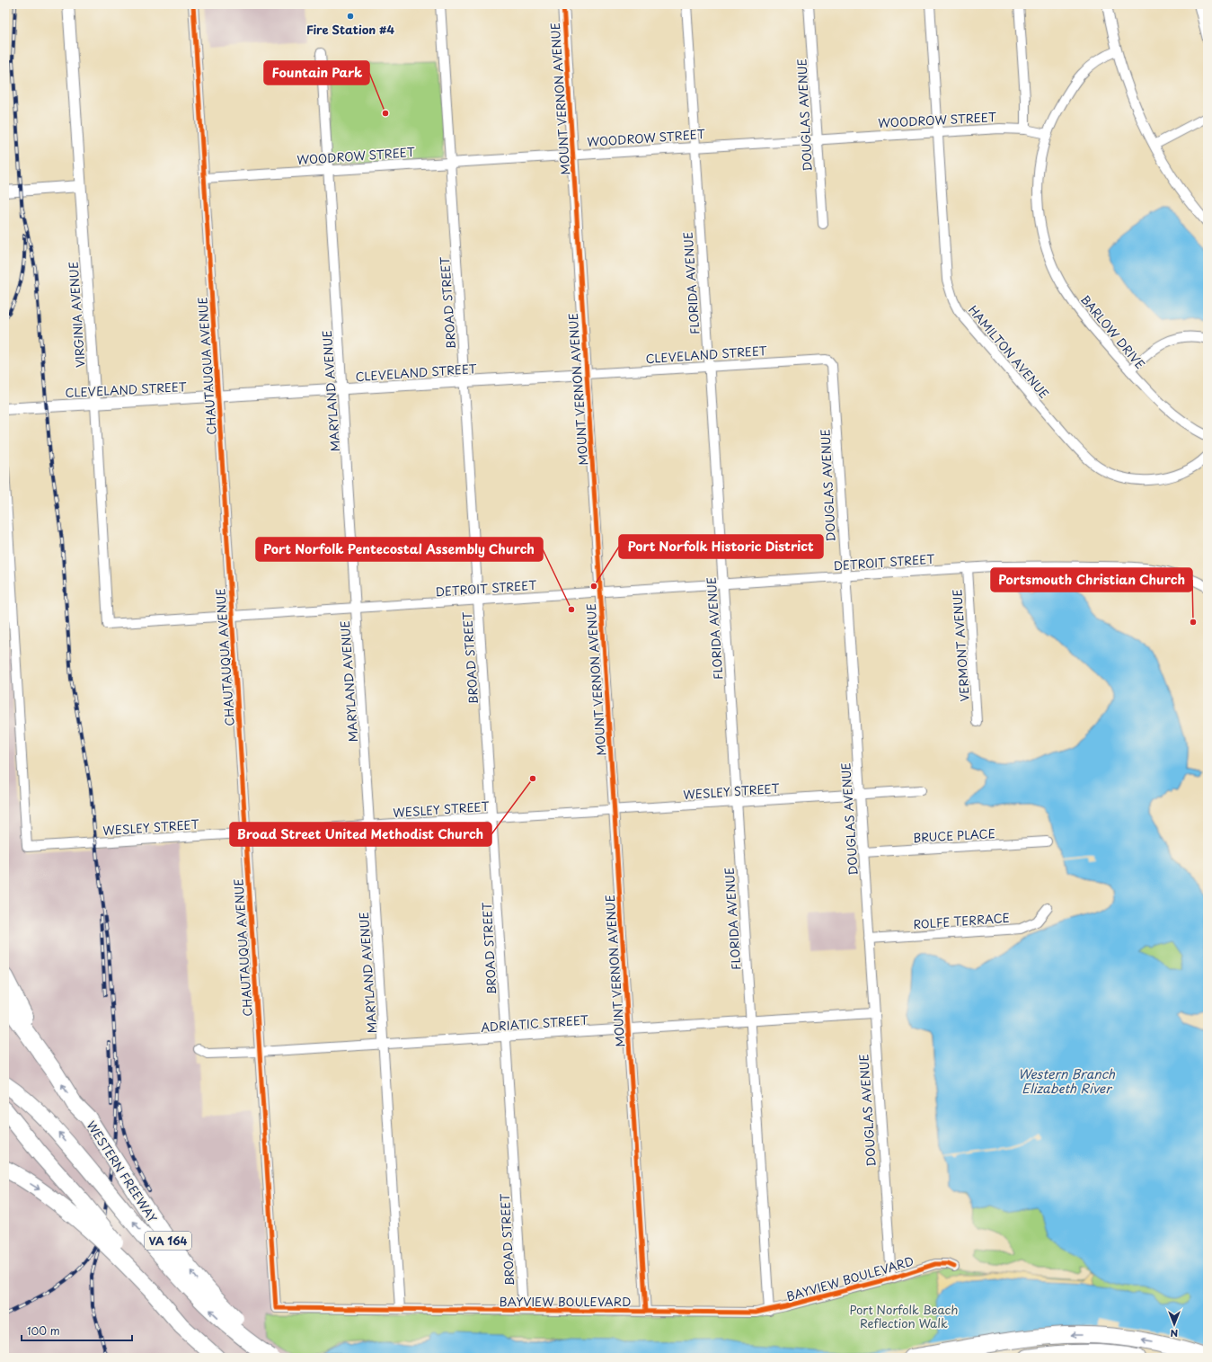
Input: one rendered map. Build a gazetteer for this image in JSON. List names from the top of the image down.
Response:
{
  "streets": {
    "highway": ["WESTERN FREEWAY", "VA 164"],
    "street": [
      "MOUNT VERNON AVENUE",
      "DOUGLAS AVENUE",
      "WOODROW STREET",
      "FLORIDA AVENUE",
      "BROAD STREET",
      "VIRGINIA AVENUE",
      "BARLOW DRIVE",
      "HAMILTON AVENUE",
      "CLEVELAND STREET",
      "CHAUTAUQUA AVENUE",
      "MARYLAND AVENUE",
      "DETROIT STREET",
      "VERMONT AVENUE",
      "WESLEY STREET",
      "BRUCE PLACE",
      "ROLFE TERRACE",
      "ADRIATIC STREET",
      "BAYVIEW BOULEVARD"
    ]
  },
  "crossings": [
    ["MOUNT VERNON AVENUE", "WOODROW STREET"],
    ["MOUNT VERNON AVENUE", "CLEVELAND STREET"],
    ["MOUNT VERNON AVENUE", "DETROIT STREET"],
    ["MOUNT VERNON AVENUE", "WESLEY STREET"],
    ["MOUNT VERNON AVENUE", "ADRIATIC STREET"],
    ["MOUNT VERNON AVENUE", "BAYVIEW BOULEVARD"],
    ["DOUGLAS AVENUE", "WOODROW STREET"],
    ["DOUGLAS AVENUE", "CLEVELAND STREET"],
    ["DOUGLAS AVENUE", "DETROIT STREET"],
    ["DOUGLAS AVENUE", "WESLEY STREET"],
    ["DOUGLAS AVENUE", "BRUCE PLACE"],
    ["DOUGLAS AVENUE", "ROLFE TERRACE"],
    ["DOUGLAS AVENUE", "ADRIATIC STREET"],
    ["DOUGLAS AVENUE", "BAYVIEW BOULEVARD"],
    ["WOODROW STREET", "FLORIDA AVENUE"],
    ["WOODROW STREET", "BROAD STREET"],
    ["WOODROW STREET", "BARLOW DRIVE"],
    ["WOODROW STREET", "HAMILTON AVENUE"],
    ["WOODROW STREET", "CHAUTAUQUA AVENUE"],
    ["WOODROW STREET", "MARYLAND AVENUE"],
    ["FLORIDA AVENUE", "CLEVELAND STREET"],
    ["FLORIDA AVENUE", "DETROIT STREET"],
    ["FLORIDA AVENUE", "WESLEY STREET"],
    ["FLORIDA AVENUE", "ADRIATIC STREET"],
    ["FLORIDA AVENUE", "BAYVIEW BOULEVARD"],
    ["BROAD STREET", "CLEVELAND STREET"],
    ["BROAD STREET", "DETROIT STREET"],
    ["BROAD STREET", "WESLEY STREET"],
    ["BROAD STREET", "ADRIATIC STREET"],
    ["BROAD STREET", "BAYVIEW BOULEVARD"],
    ["VIRGINIA AVENUE", "CLEVELAND STREET"],
    ["VIRGINIA AVENUE", "DETROIT STREET"],
    ["CLEVELAND STREET", "CHAUTAUQUA AVENUE"],
    ["CLEVELAND STREET", "MARYLAND AVENUE"],
    ["CHAUTAUQUA AVENUE", "DETROIT STREET"],
    ["CHAUTAUQUA AVENUE", "WESLEY STREET"],
    ["CHAUTAUQUA AVENUE", "ADRIATIC STREET"],
    ["CHAUTAUQUA AVENUE", "BAYVIEW BOULEVARD"],
    ["MARYLAND AVENUE", "DETROIT STREET"],
    ["MARYLAND AVENUE", "WESLEY STREET"],
    ["MARYLAND AVENUE", "ADRIATIC STREET"],
    ["MARYLAND AVENUE", "BAYVIEW BOULEVARD"],
    ["DETROIT STREET", "VERMONT AVENUE"]
  ],
  "water": ["Western Branch Elizabeth River"],
  "parks": ["Port Norfolk Beach Reflection Walk"],
  "places": [
    "Fire Station #4",
    "Fountain Park",
    "Port Norfolk Historic District",
    "Port Norfolk Pentecostal Assembly Church",
    "Portsmouth Christian Church",
    "Broad Street United Methodist Church"
  ],
  "scale_bar": "100 m",
  "north": "bottom"
}
